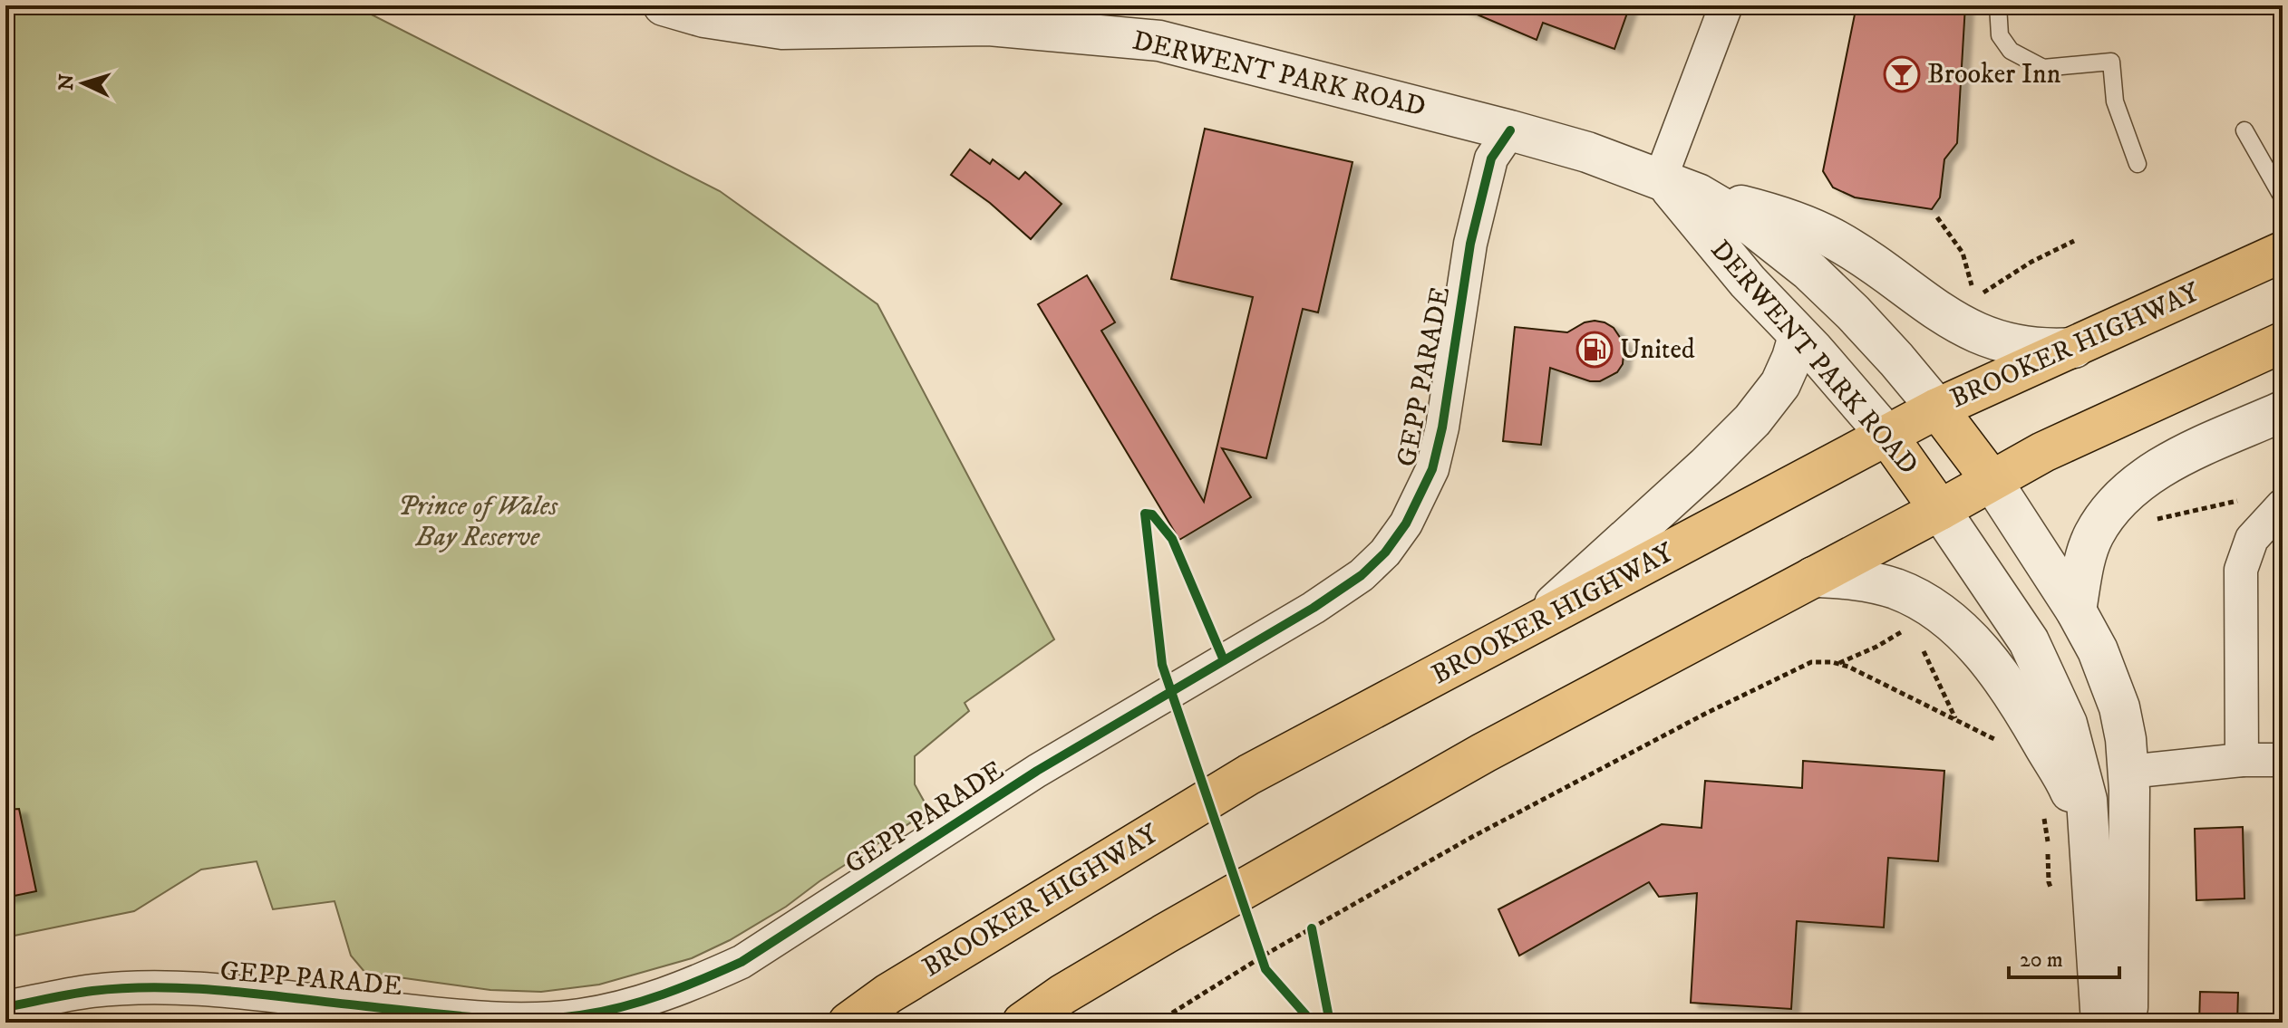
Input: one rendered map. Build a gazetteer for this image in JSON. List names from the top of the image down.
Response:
{
  "streets": {
    "highway": ["DERWENT PARK ROAD", "BROOKER HIGHWAY"],
    "street": ["GEPP PARADE"]
  },
  "crossings": [
    ["DERWENT PARK ROAD", "BROOKER HIGHWAY"],
    ["DERWENT PARK ROAD", "GEPP PARADE"]
  ],
  "parks": ["Prince of Wales Bay Reserve"],
  "places": {
    "bar": ["Brooker Inn"],
    "fuel station": ["United"]
  },
  "scale_bar": "20 m",
  "north": "left"
}
